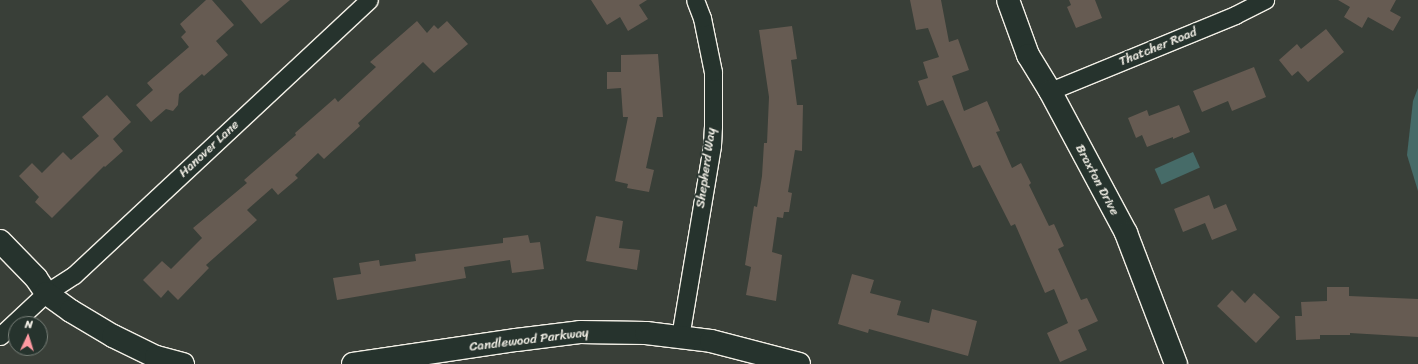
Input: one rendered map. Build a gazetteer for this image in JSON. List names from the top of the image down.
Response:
{
  "streets": {
    "street": [
      "Thatcher Road",
      "Hanover Lane",
      "Shepherd Way",
      "Braxton Drive",
      "Candlewood Parkway"
    ]
  },
  "crossings": [
    ["Thatcher Road", "Braxton Drive"],
    ["Shepherd Way", "Candlewood Parkway"]
  ],
  "north": "top"
}
